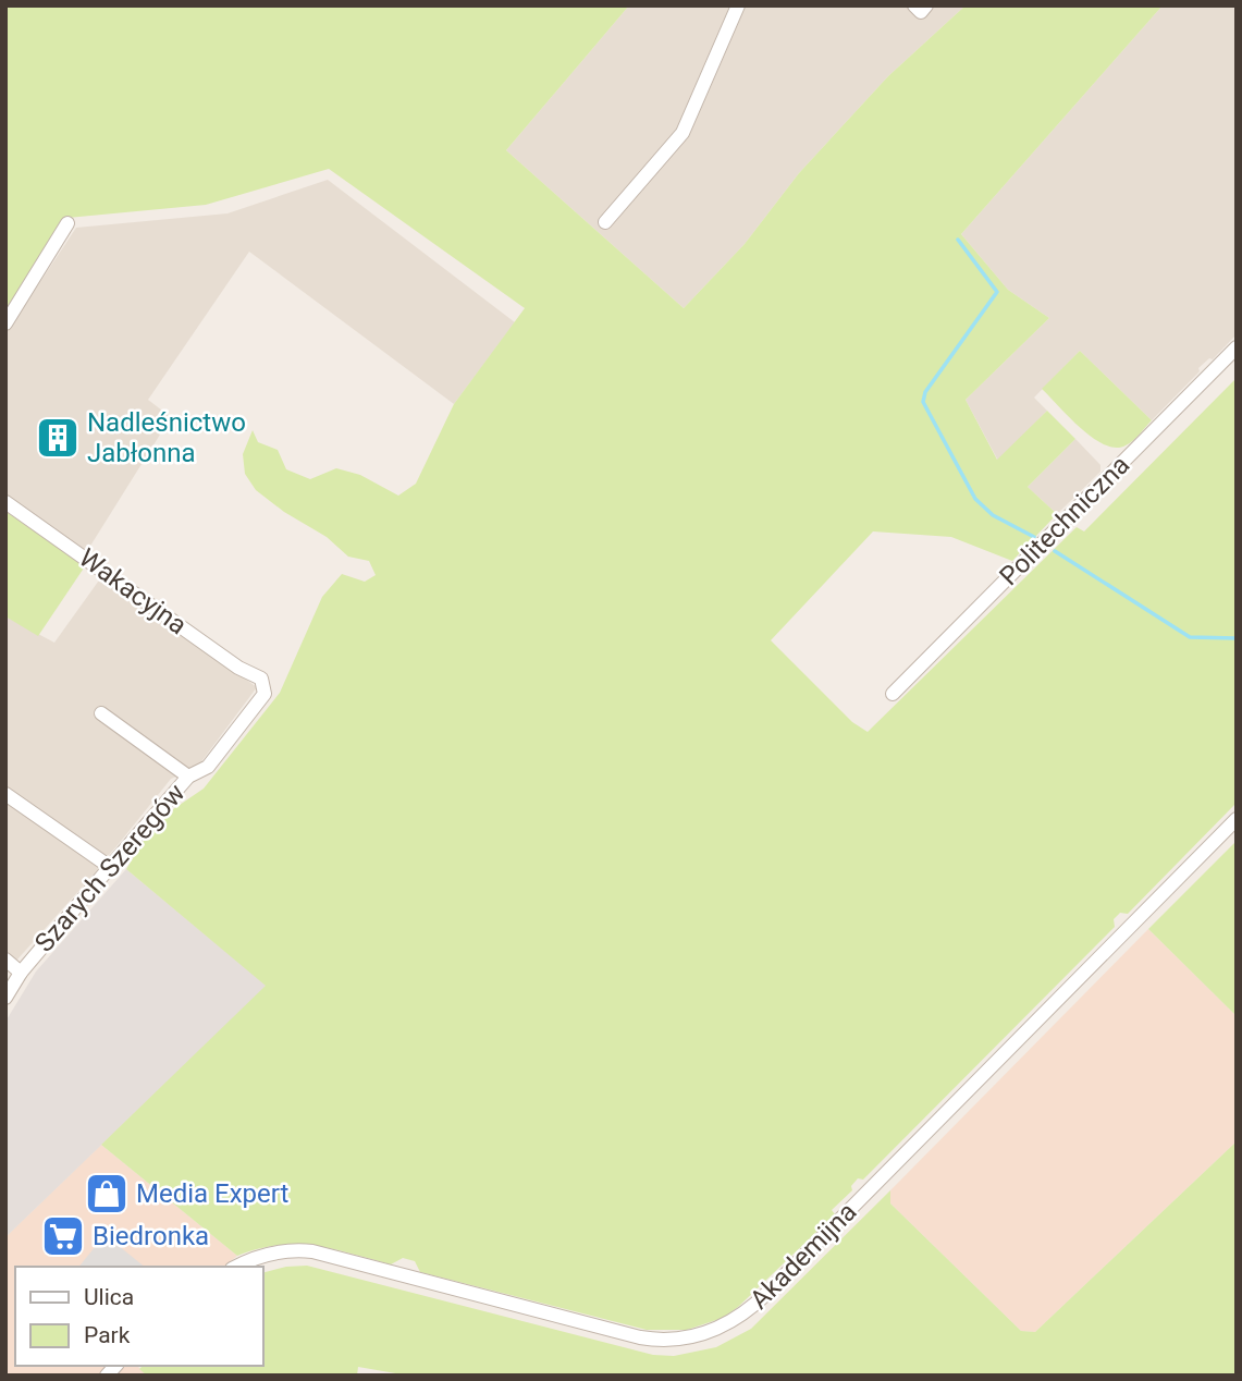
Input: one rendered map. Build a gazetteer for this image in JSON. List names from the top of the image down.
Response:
{
  "streets": {
    "street": [
      "Politechniczna",
      "Wakacyjna",
      "Szarych Szeregów",
      "Akademijna"
    ]
  },
  "crossings": [
    ["Wakacyjna", "Szarych Szeregów"]
  ],
  "places": {
    "building": ["Nadleśnictwo Jabłonna"],
    "shop": ["Media Expert"],
    "supermarket": ["Biedronka"]
  },
  "legend": ["Ulica", "Park"]
}
